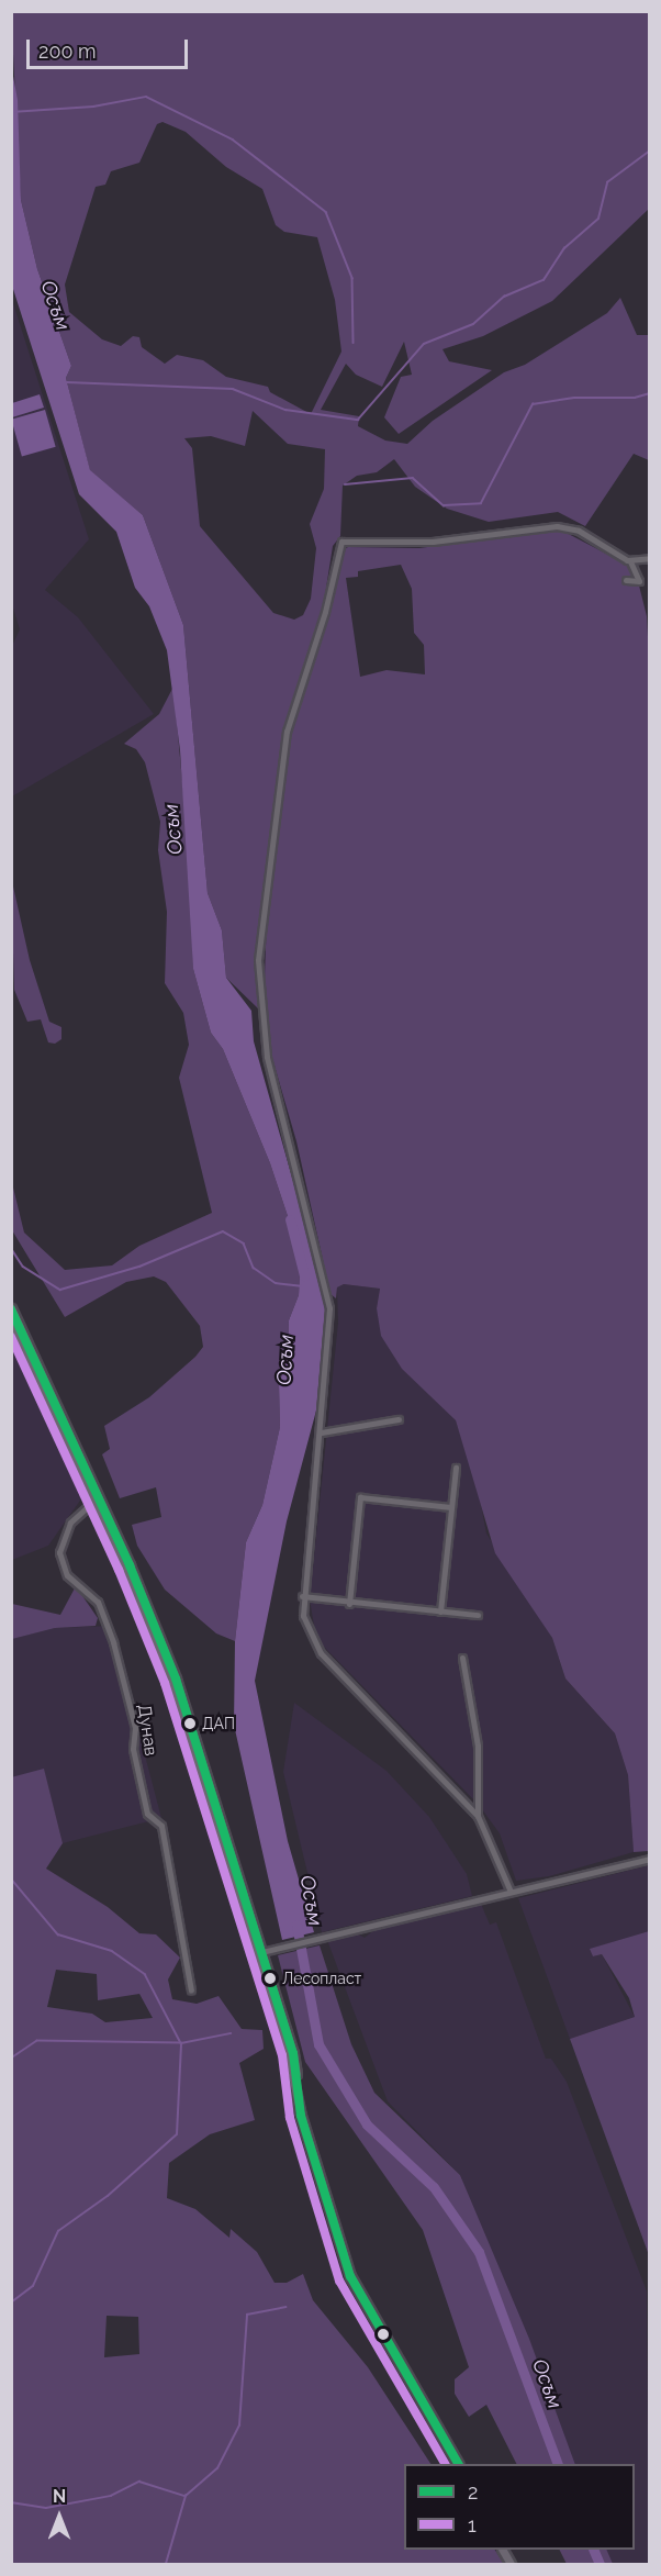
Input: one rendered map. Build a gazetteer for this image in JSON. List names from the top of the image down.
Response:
{
  "streets": {
    "street": ["Дунав"]
  },
  "water": ["Осъм"],
  "places": ["ДАП", "Лесопласт"],
  "lines": ["transit line 2", "transit line 1"],
  "legend": ["2", "1"],
  "scale_bar": "200 m",
  "north": "top"
}
